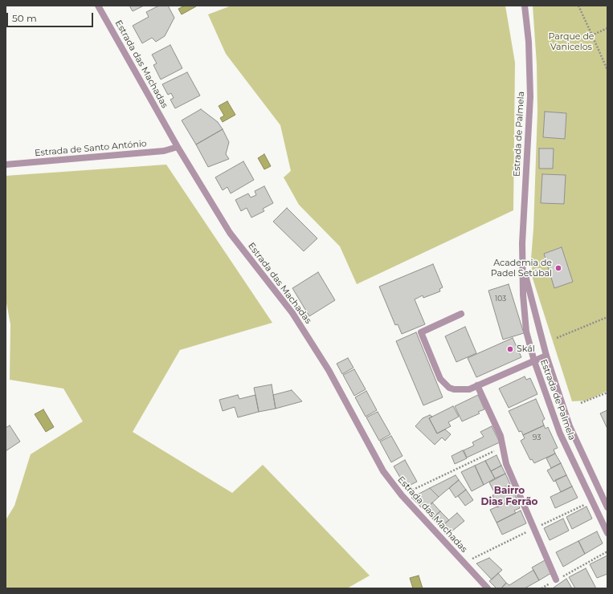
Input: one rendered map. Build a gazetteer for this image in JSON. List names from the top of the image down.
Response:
{
  "streets": {
    "street": ["Estrada das Machadas", "Estrada de Palmela", "Estrada de Santo António"]
  },
  "crossings": [
    ["Estrada das Machadas", "Estrada de Santo António"]
  ],
  "districts": ["Bairro Dias Ferrão"],
  "parks": ["Parque de Vanicelos"],
  "places": ["Academia de Padel Setúbal", "Skál"],
  "house_numbers": ["103", "93"],
  "scale_bar": "50 m"
}
